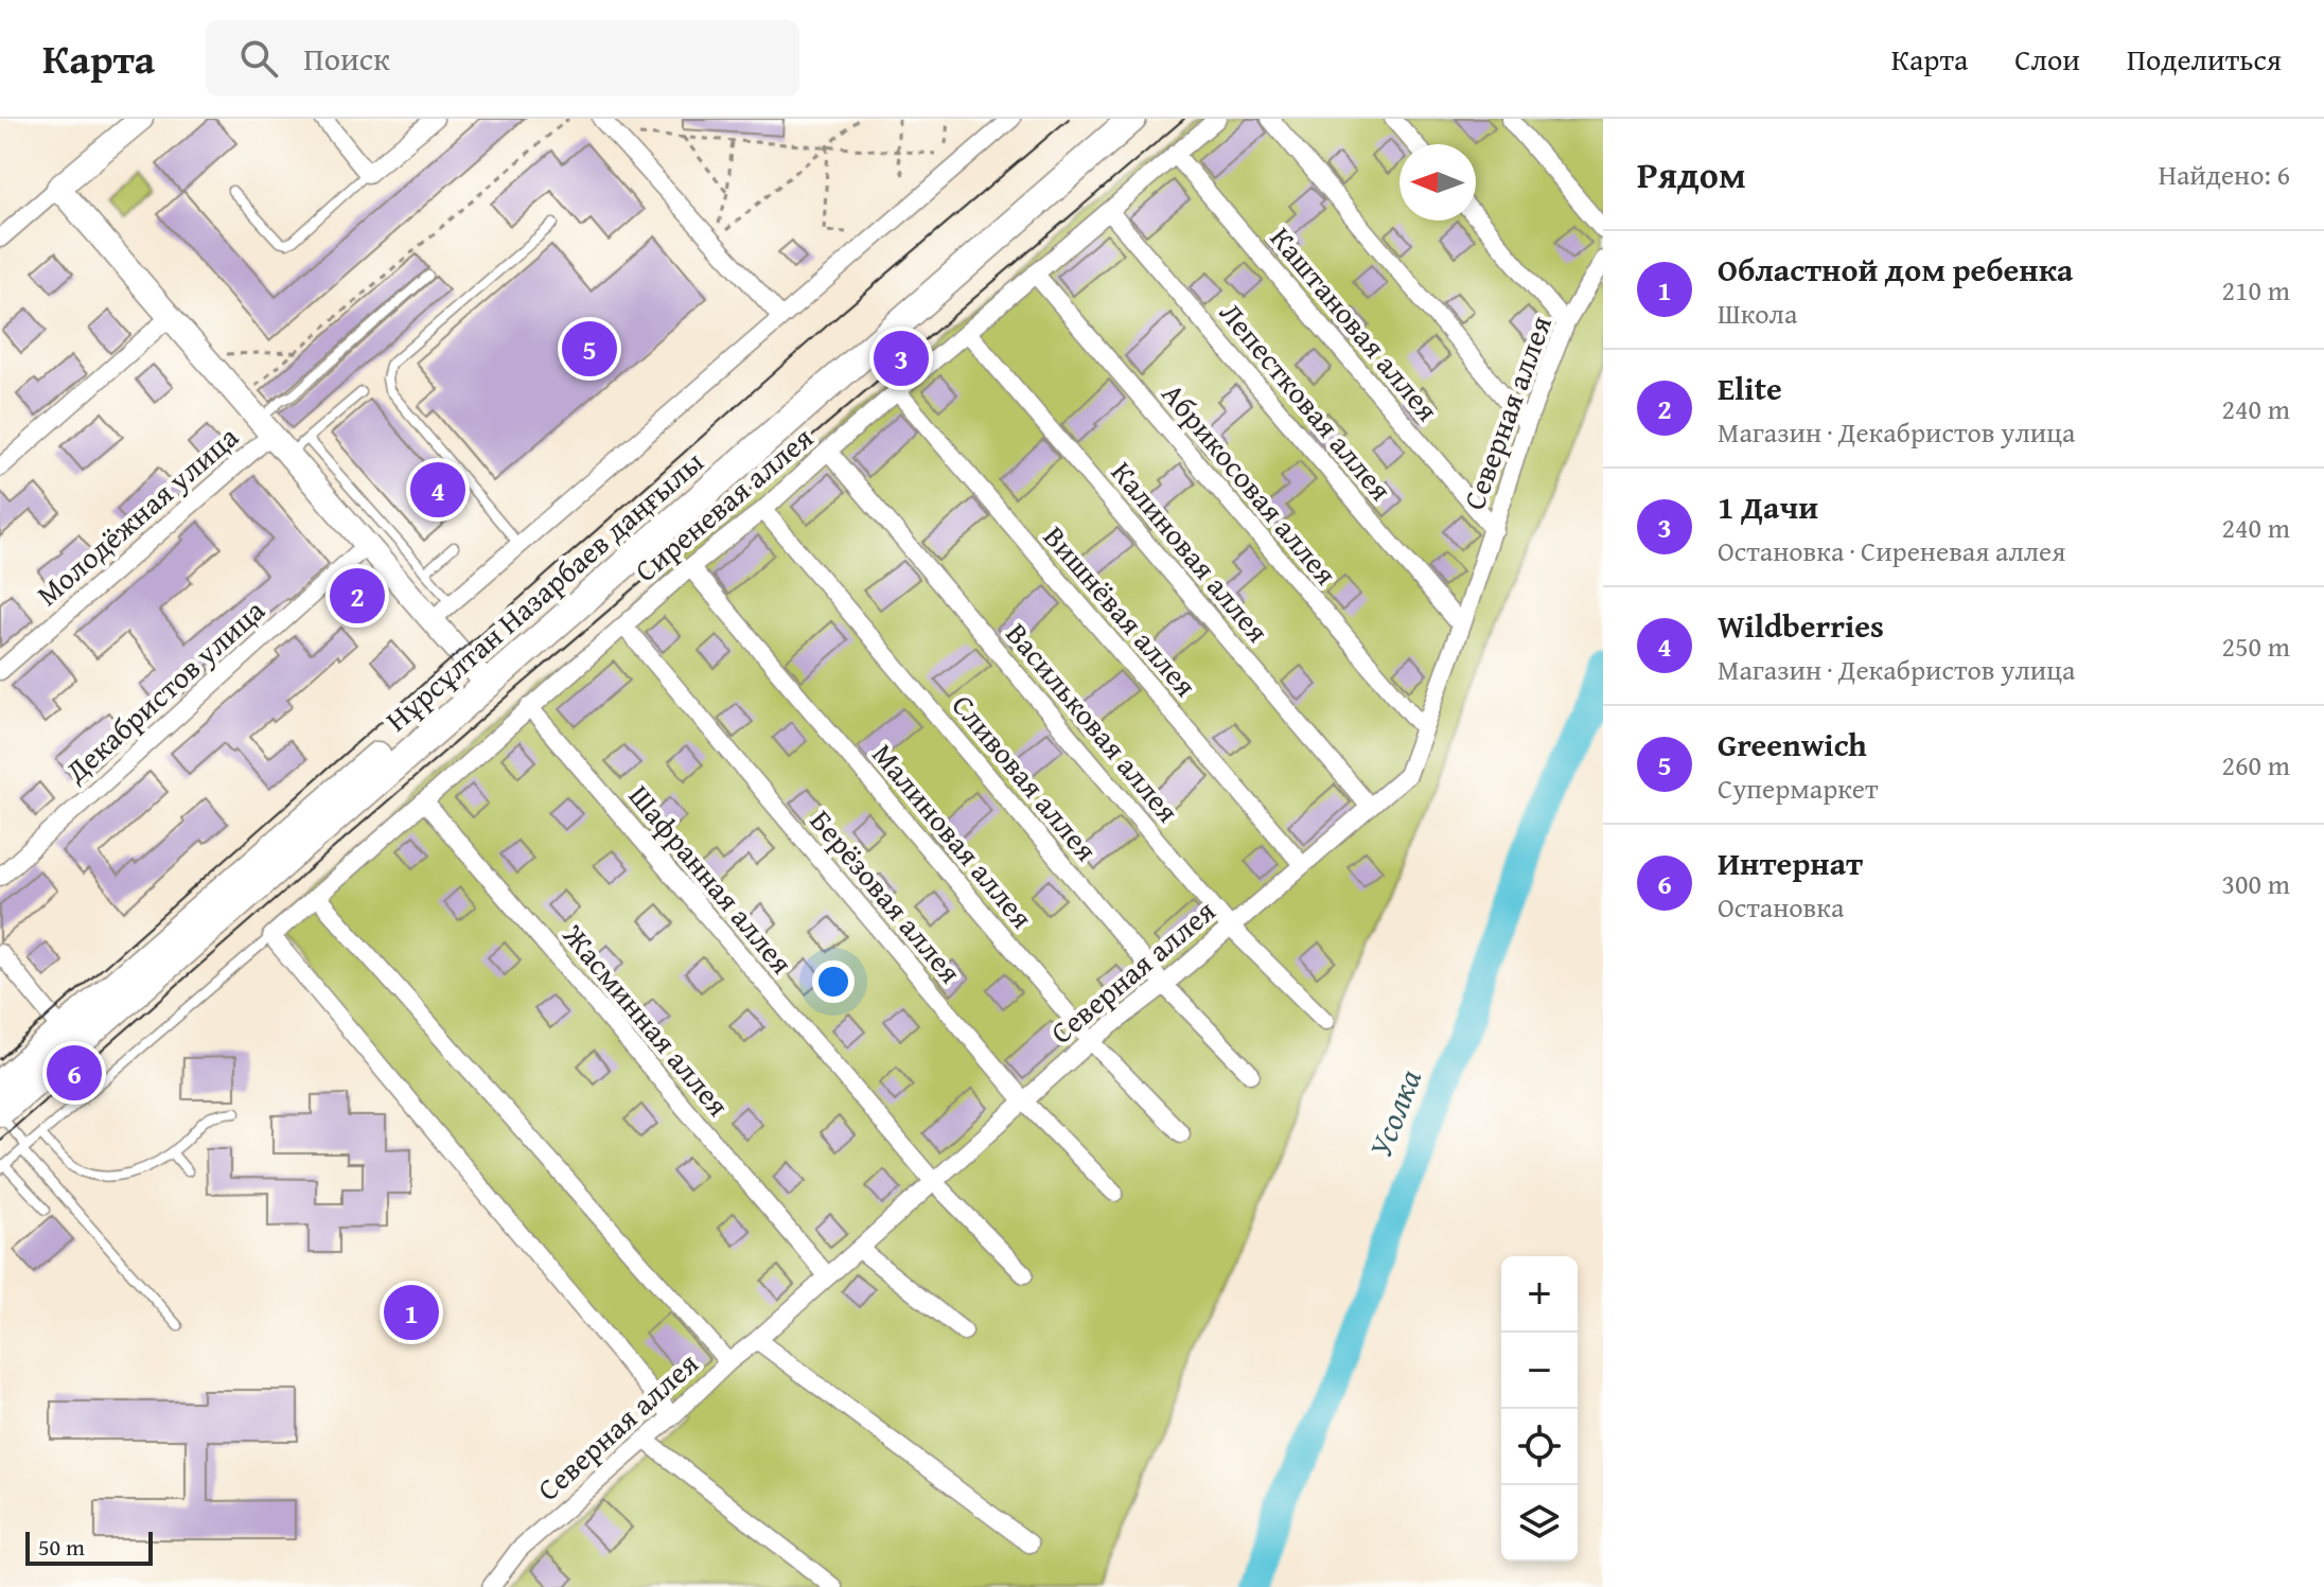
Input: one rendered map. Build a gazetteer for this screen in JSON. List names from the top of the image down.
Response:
{
  "streets": {
    "main road": ["Нұрсұлтан Назарбаев даңғылы"],
    "street": [
      "Каштановая аллея",
      "Лепестковая аллея",
      "Северная аллея",
      "Абрикосовая аллея",
      "Сиреневая аллея",
      "Молодёжная улица",
      "Калиновая аллея",
      "Вишнёвая аллея",
      "Декабристов улица",
      "Васильковая аллея",
      "Сливовая аллея",
      "Малиновая аллея",
      "Шафранная аллея",
      "Берёзовая аллея",
      "Жасминная аллея"
    ]
  },
  "crossings": [
    ["Каштановая аллея", "Северная аллея"],
    ["Каштановая аллея", "Сиреневая аллея"],
    ["Лепестковая аллея", "Северная аллея"],
    ["Лепестковая аллея", "Сиреневая аллея"],
    ["Северная аллея", "Абрикосовая аллея"],
    ["Северная аллея", "Калиновая аллея"],
    ["Северная аллея", "Вишнёвая аллея"],
    ["Северная аллея", "Васильковая аллея"],
    ["Северная аллея", "Сливовая аллея"],
    ["Северная аллея", "Малиновая аллея"],
    ["Северная аллея", "Шафранная аллея"],
    ["Северная аллея", "Берёзовая аллея"],
    ["Северная аллея", "Жасминная аллея"],
    ["Абрикосовая аллея", "Сиреневая аллея"],
    ["Сиреневая аллея", "Калиновая аллея"],
    ["Сиреневая аллея", "Вишнёвая аллея"],
    ["Сиреневая аллея", "Васильковая аллея"],
    ["Сиреневая аллея", "Сливовая аллея"],
    ["Сиреневая аллея", "Малиновая аллея"],
    ["Сиреневая аллея", "Шафранная аллея"],
    ["Сиреневая аллея", "Берёзовая аллея"],
    ["Сиреневая аллея", "Жасминная аллея"]
  ],
  "water": ["Усолка"],
  "scale_bar": "50 m",
  "north": "left",
  "page": {
    "header": "Карта",
    "search": "Поиск",
    "nav": ["Карта", "Слои", "Поделиться"],
    "heading": ["Рядом", "Найдено: 6"],
    "list": [
      {
        "mark": "1",
        "name": "Областной дом ребенка",
        "note": "Школа",
        "value": "210 m"
      },
      {
        "mark": "2",
        "name": "Elite",
        "note": "Магазин · Декабристов улица",
        "value": "240 m"
      },
      {
        "mark": "3",
        "name": "1 Дачи",
        "note": "Остановка · Сиреневая аллея",
        "value": "240 m"
      },
      {
        "mark": "4",
        "name": "Wildberries",
        "note": "Магазин · Декабристов улица",
        "value": "250 m"
      },
      {
        "mark": "5",
        "name": "Greenwich",
        "note": "Супермаркет",
        "value": "260 m"
      },
      {
        "mark": "6",
        "name": "Интернат",
        "note": "Остановка",
        "value": "300 m"
      }
    ],
    "pins": [
      "5",
      "3",
      "4",
      "2",
      "6",
      "1"
    ],
    "map_buttons": ["+", "−"],
    "scale": "50 m"
  }
}
